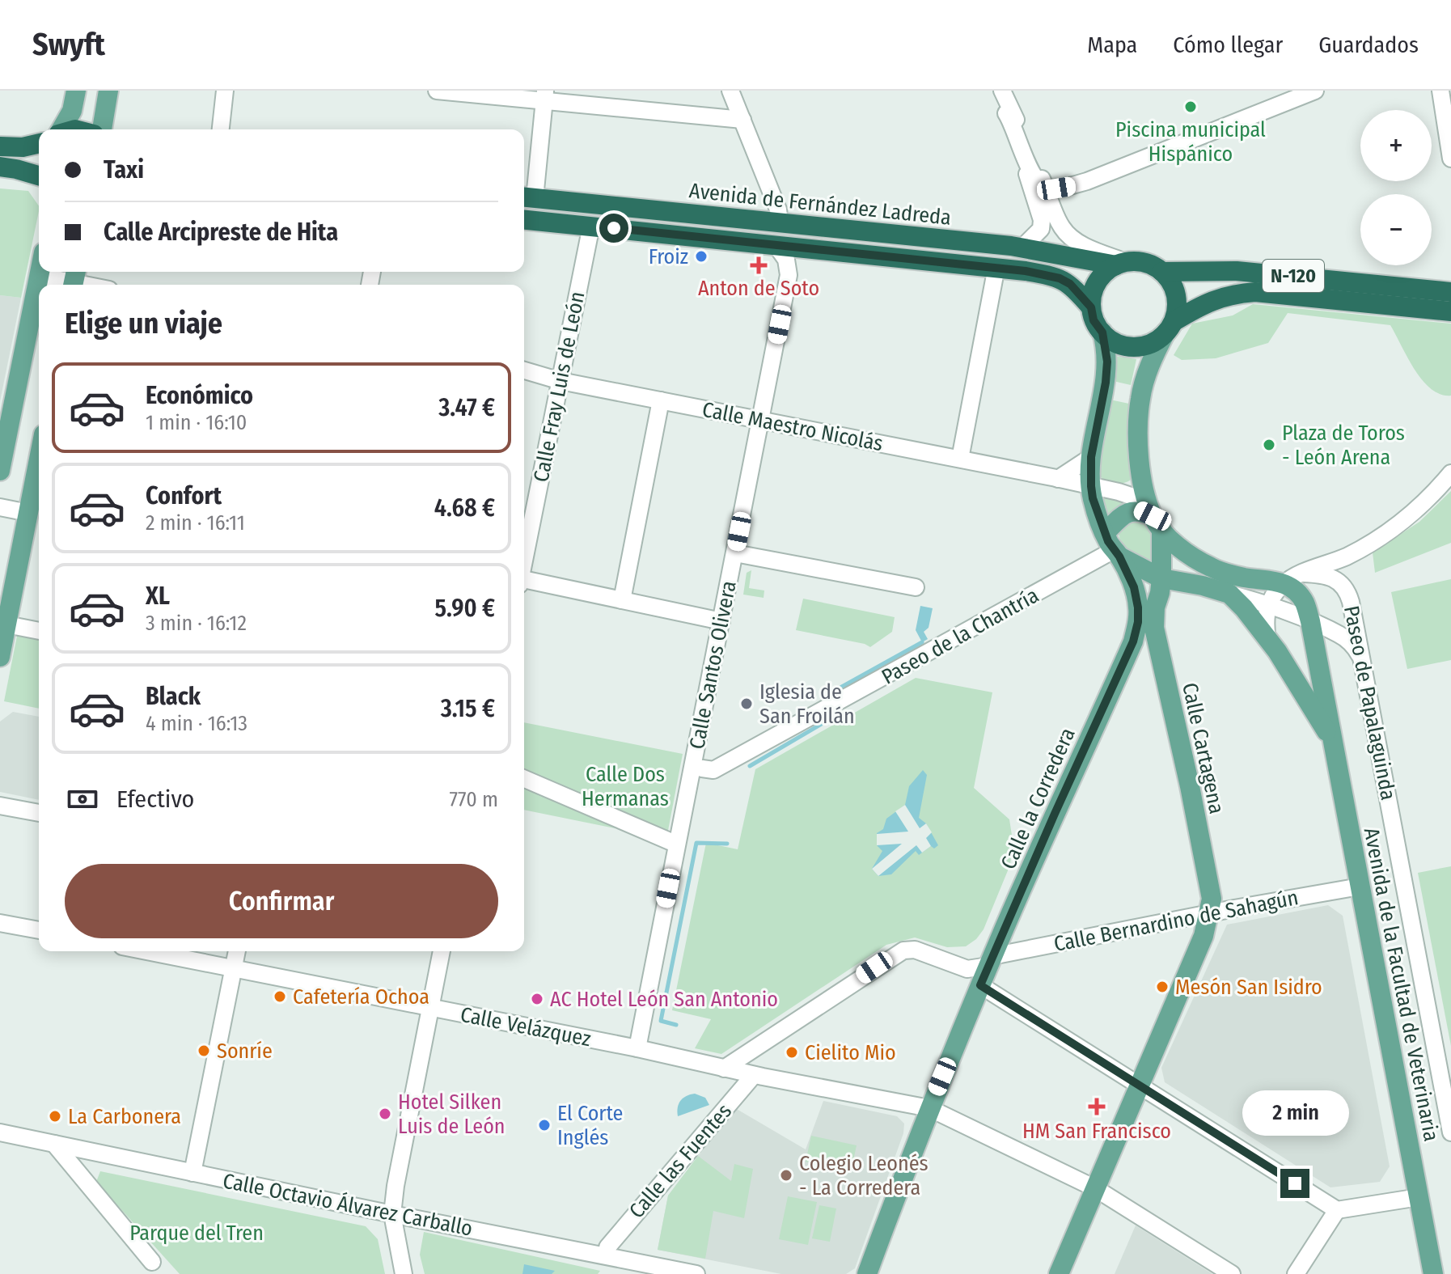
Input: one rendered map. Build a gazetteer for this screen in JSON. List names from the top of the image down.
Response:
{
  "streets": {
    "highway": ["Avenida de Fernández Ladreda", "N-120"],
    "main road": ["Calle Cartagena", "Calle la Corredera", "Avenida de la Facultad de Veterinaria"],
    "street": [
      "Calle Fray Luis de León",
      "Calle Maestro Nicolás",
      "Paseo de la Chantría",
      "Calle Santos Olivera",
      "Paseo de Papalaguinda",
      "Calle Bernardino de Sahagún",
      "Calle Velázquez",
      "Calle las Fuentes",
      "Calle Octavio Álvarez Carballo"
    ]
  },
  "crossings": [
    ["Avenida de Fernández Ladreda", "N-120"],
    ["Avenida de Fernández Ladreda", "Calle la Corredera"],
    ["N-120", "Calle la Corredera"],
    ["Calle Fray Luis de León", "Calle Maestro Nicolás"],
    ["Calle Maestro Nicolás", "Calle Santos Olivera"],
    ["Calle Maestro Nicolás", "Calle Cartagena"],
    ["Calle Maestro Nicolás", "Calle la Corredera"],
    ["Paseo de la Chantría", "Calle la Corredera"],
    ["Calle Santos Olivera", "Calle Velázquez"],
    ["Calle Cartagena", "Calle Bernardino de Sahagún"],
    ["Calle Cartagena", "Calle Velázquez"],
    ["Calle la Corredera", "Calle Bernardino de Sahagún"],
    ["Calle la Corredera", "Calle Velázquez"],
    ["Calle la Corredera", "Calle las Fuentes"],
    ["Calle Bernardino de Sahagún", "Avenida de la Facultad de Veterinaria"],
    ["Calle Bernardino de Sahagún", "Calle las Fuentes"],
    ["Calle Velázquez", "Calle las Fuentes"]
  ],
  "parks": ["Calle Dos Hermanas", "Parque del Tren"],
  "places": {
    "other": [
      "Piscina municipal Hispánico",
      "Froiz",
      "Plaza de Toros - León Arena",
      "Iglesia de San Froilán",
      "Mesón San Isidro",
      "Cafetería Ochoa",
      "AC Hotel León San Antonio",
      "Sonríe",
      "Cielito Mio",
      "Hotel Silken Luis de León",
      "La Carbonera",
      "El Corte Inglés",
      "Colegio Leonés - La Corredera"
    ],
    "health": ["Anton de Soto", "HM San Francisco"]
  },
  "page": {
    "header": "Swyft",
    "nav": ["Mapa", "Cómo llegar", "Guardados"],
    "map_buttons": ["+", "−"],
    "banner": ["Taxi", "Calle Arcipreste de Hita"],
    "heading": "Elige un viaje",
    "list": [
      {
        "name": "Económico",
        "note": "1 min · 16:10",
        "value": "3.47 €"
      },
      {
        "name": "Confort",
        "note": "2 min · 16:11",
        "value": "4.68 €"
      },
      {
        "name": "XL",
        "note": "3 min · 16:12",
        "value": "5.90 €"
      },
      {
        "name": "Black",
        "note": "4 min · 16:13",
        "value": "3.15 €"
      }
    ],
    "pay": ["Efectivo", "770 m"],
    "buttons": "Confirmar",
    "bubble": "2 min"
  }
}
